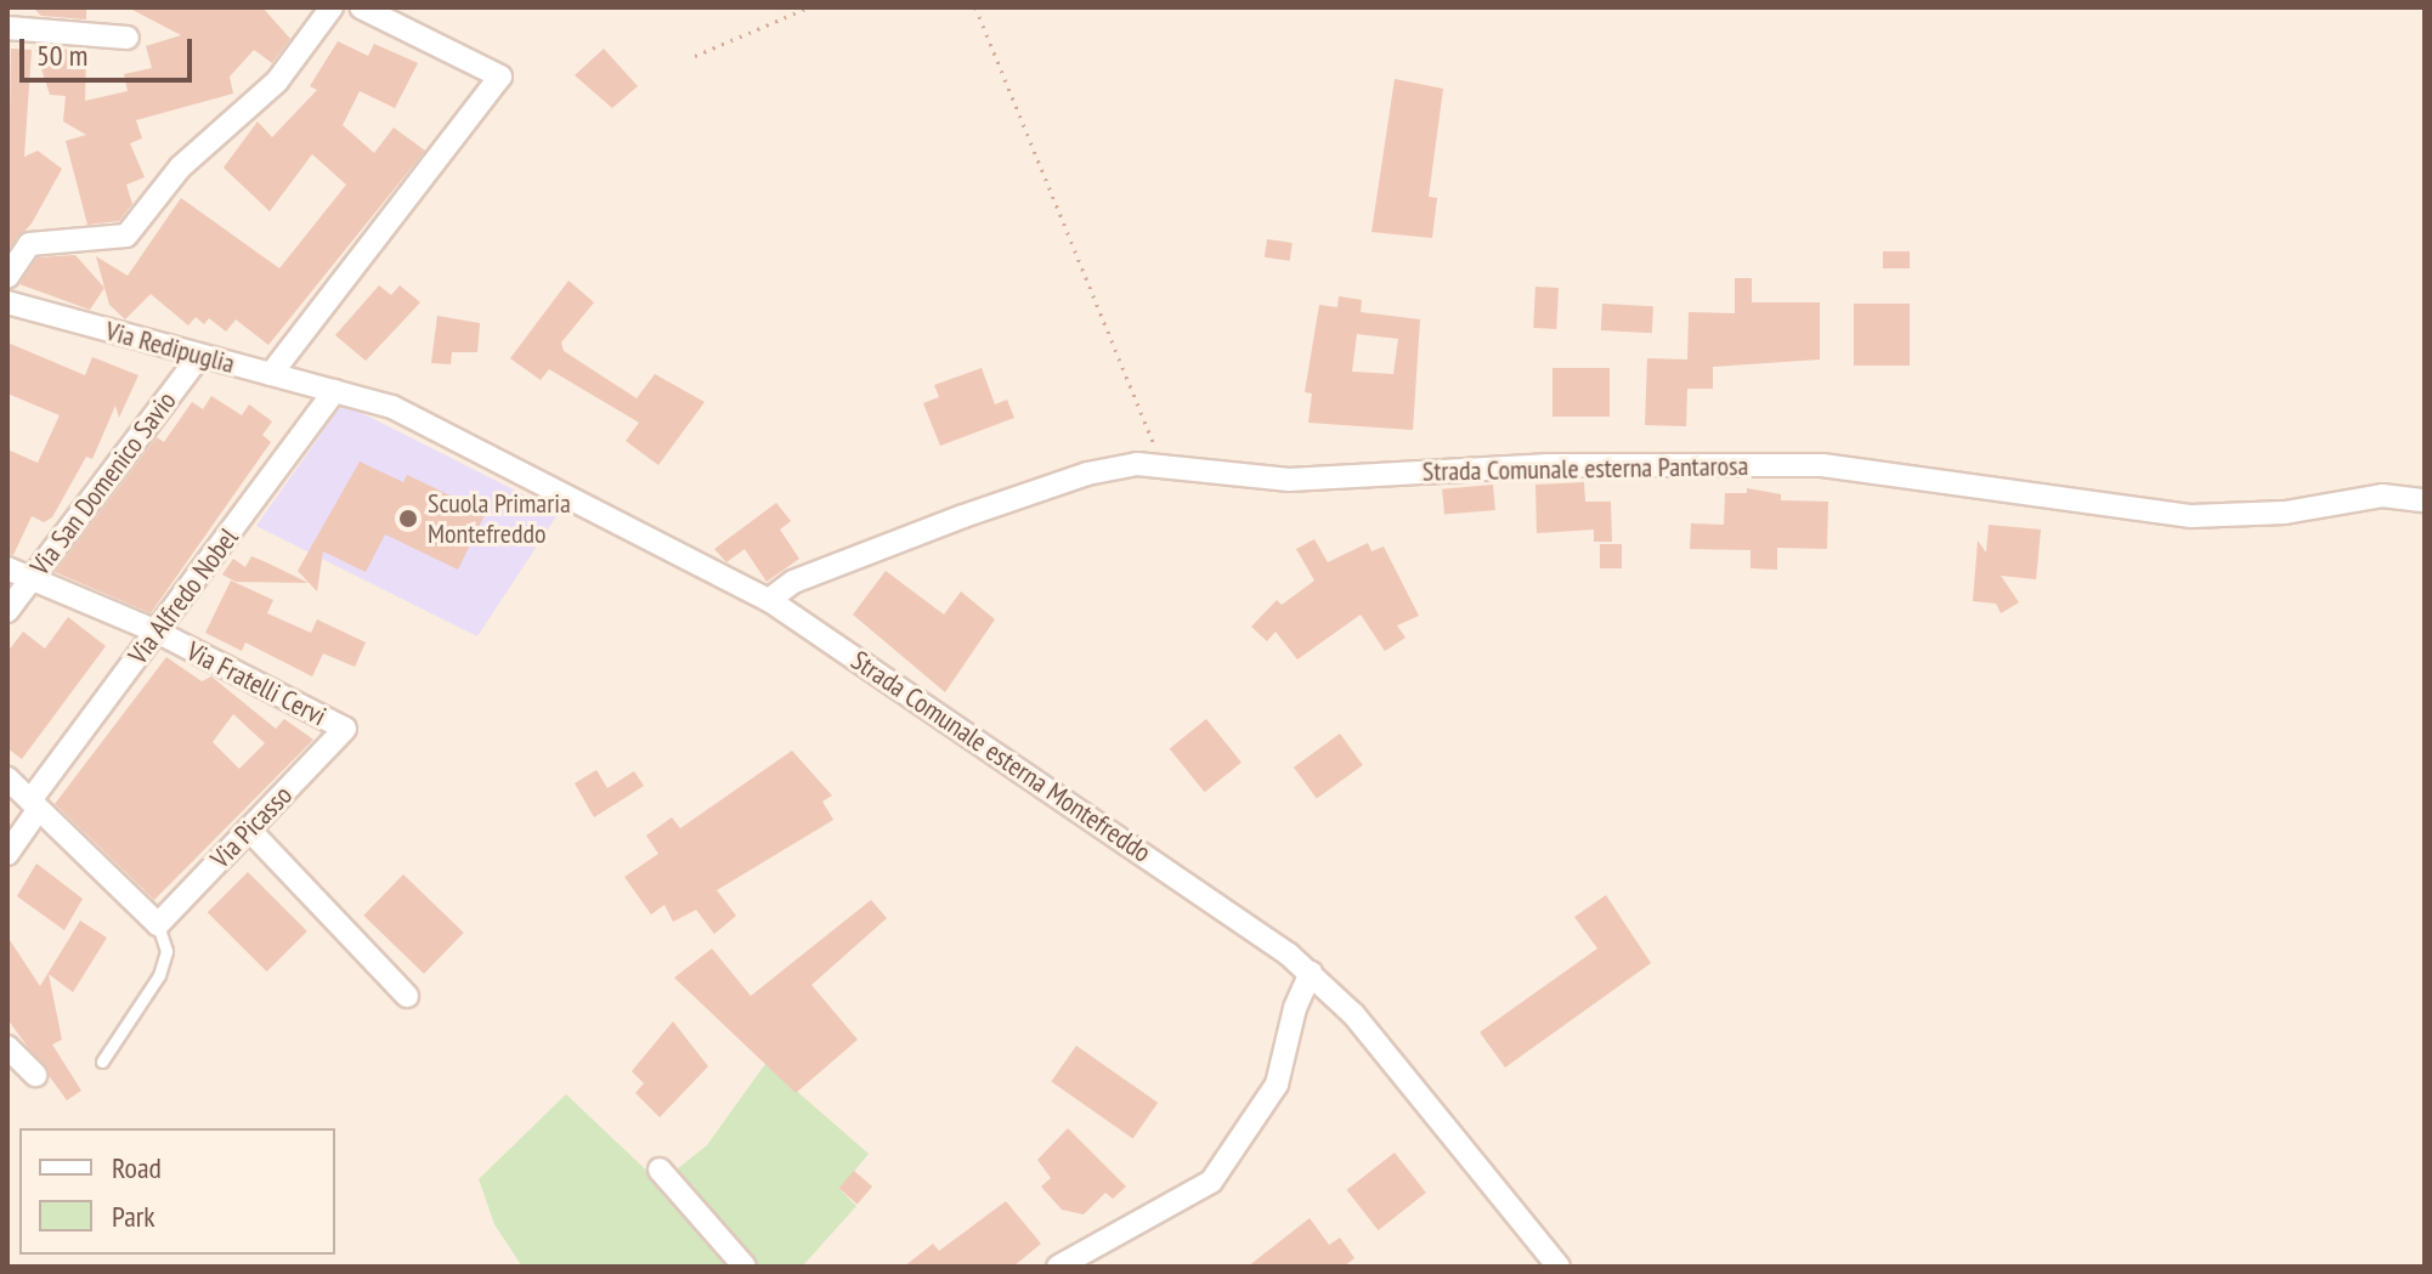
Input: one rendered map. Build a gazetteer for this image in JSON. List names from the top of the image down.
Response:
{
  "streets": {
    "street": [
      "Via Redipuglia",
      "Strada Comunale esterna Pantarosa",
      "Via San Domenico Savio",
      "Via Alfredo Nobel",
      "Via Fratelli Cervi",
      "Strada Comunale esterna Montefreddo",
      "Via Picasso"
    ]
  },
  "crossings": [
    ["Via Redipuglia", "Via San Domenico Savio"],
    ["Via Redipuglia", "Via Alfredo Nobel"],
    ["Via Redipuglia", "Strada Comunale esterna Montefreddo"],
    ["Strada Comunale esterna Pantarosa", "Strada Comunale esterna Montefreddo"],
    ["Via San Domenico Savio", "Via Fratelli Cervi"],
    ["Via Alfredo Nobel", "Via Fratelli Cervi"],
    ["Via Alfredo Nobel", "Strada Comunale esterna Montefreddo"],
    ["Via Fratelli Cervi", "Via Picasso"]
  ],
  "places": ["Scuola Primaria Montefreddo"],
  "legend": ["Road", "Park"],
  "scale_bar": "50 m"
}
